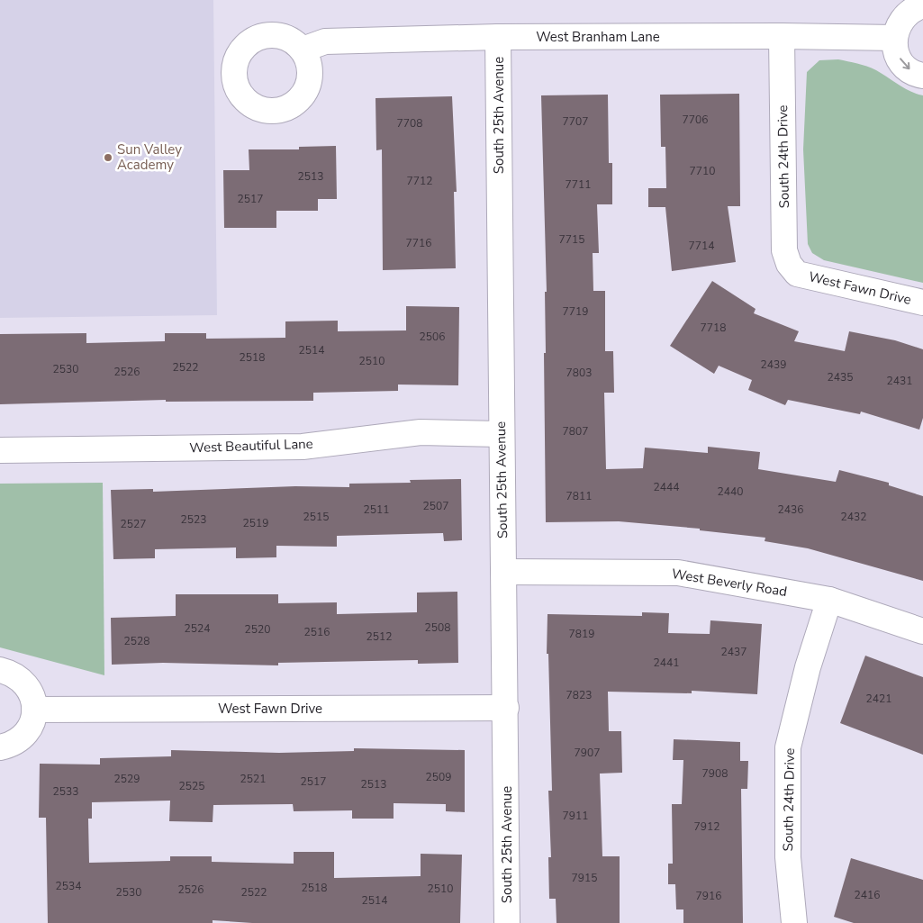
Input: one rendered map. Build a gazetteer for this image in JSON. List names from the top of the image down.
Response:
{
  "streets": {
    "street": [
      "West Branham Lane",
      "South 25th Avenue",
      "South 24th Drive",
      "West Fawn Drive",
      "West Beautiful Lane",
      "West Beverly Road"
    ]
  },
  "crossings": [
    ["West Branham Lane", "South 25th Avenue"],
    ["West Branham Lane", "South 24th Drive"],
    ["South 25th Avenue", "West Fawn Drive"],
    ["South 25th Avenue", "West Beautiful Lane"],
    ["South 25th Avenue", "West Beverly Road"],
    ["South 24th Drive", "West Fawn Drive"],
    ["South 24th Drive", "West Beverly Road"]
  ],
  "places": ["Sun Valley Academy"],
  "house_numbers": [
    "7706",
    "7707",
    "7708",
    "7710",
    "2513",
    "7712",
    "7711",
    "2517",
    "7715",
    "7716",
    "7714",
    "7719",
    "7718",
    "2506",
    "2514",
    "2518",
    "2510",
    "2439",
    "2522",
    "2530",
    "2526",
    "7803",
    "2435",
    "2431",
    "7807",
    "2444",
    "2440",
    "7811",
    "2507",
    "2511",
    "2436",
    "2515",
    "2432",
    "2523",
    "2519",
    "2527",
    "2508",
    "2524",
    "2520",
    "2516",
    "7819",
    "2512",
    "2528",
    "2437",
    "2441",
    "7823",
    "2421",
    "7907",
    "7908",
    "2509",
    "2529",
    "2521",
    "2517",
    "2513",
    "2525",
    "2533",
    "7911",
    "7912",
    "7915",
    "2534",
    "2518",
    "2510",
    "2526",
    "2530",
    "2522",
    "2416",
    "7916",
    "2514"
  ]
}
